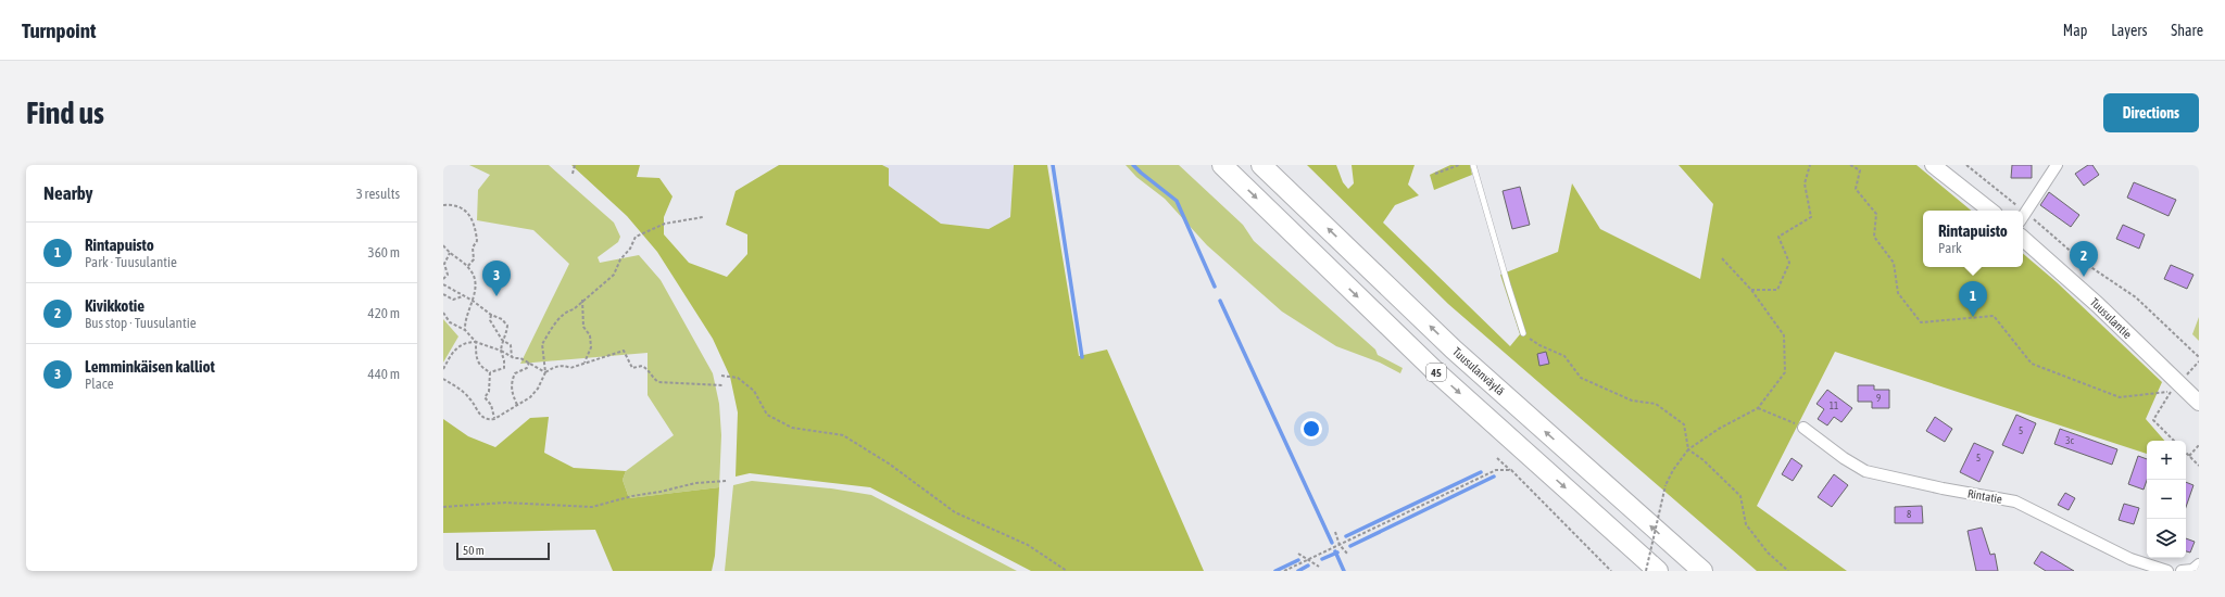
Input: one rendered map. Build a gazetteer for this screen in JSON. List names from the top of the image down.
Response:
{
  "streets": {
    "highway": ["Tuusulanväylä", "45"],
    "main road": ["Tuusulantie"],
    "street": ["Rintatie"]
  },
  "house_numbers": [
    "9",
    "11",
    "5",
    "3c",
    "5",
    "8"
  ],
  "scale_bar": "50 m",
  "page": {
    "header": "Turnpoint",
    "nav": ["Map", "Layers", "Share"],
    "buttons": "Directions",
    "title": "Find us",
    "heading": ["Nearby", "3 results"],
    "popup": ["Rintapuisto", "Park"],
    "list": [
      {
        "mark": "1",
        "name": "Rintapuisto",
        "note": "Park · Tuusulantie",
        "value": "360 m"
      },
      {
        "mark": "2",
        "name": "Kivikkotie",
        "note": "Bus stop · Tuusulantie",
        "value": "420 m"
      },
      {
        "mark": "3",
        "name": "Lemminkäisen kalliot",
        "note": "Place",
        "value": "440 m"
      }
    ],
    "pins": ["2", "3", "1"],
    "map_buttons": ["+", "−"],
    "scale": "50 m"
  }
}
